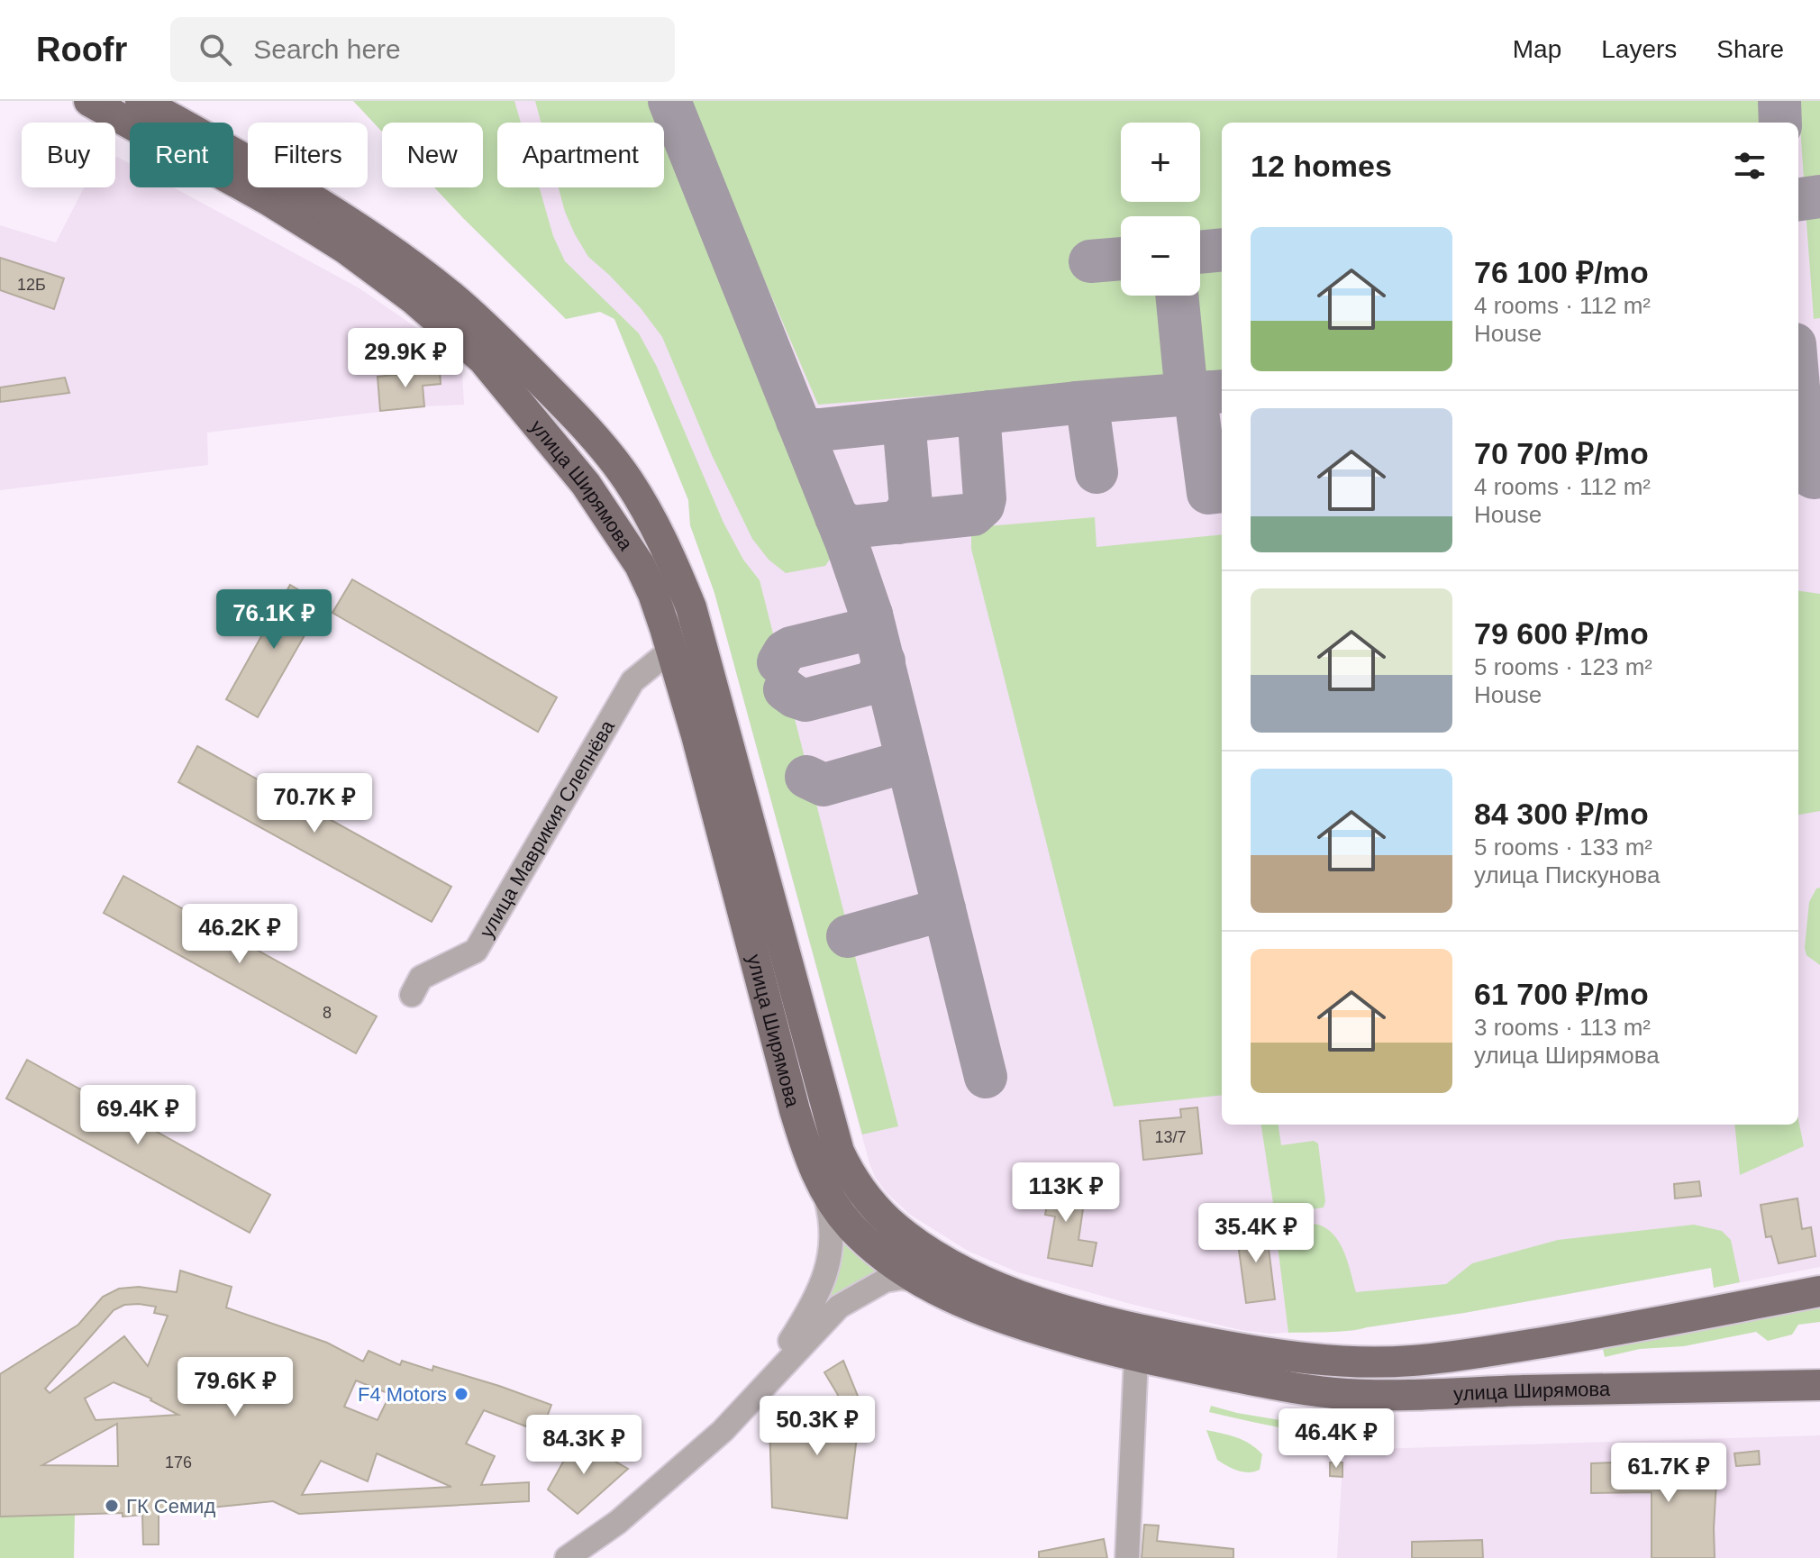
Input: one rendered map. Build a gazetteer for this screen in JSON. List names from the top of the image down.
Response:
{
  "streets": {
    "main road": ["улица Ширямова"],
    "street": ["улица Маврикия Слепнёва"]
  },
  "crossings": [
    ["улица Ширямова", "улица Маврикия Слепнёва"]
  ],
  "places": ["F4 Motors", "ГК Семид"],
  "house_numbers": [
    "12Б",
    "8",
    "13/7",
    "176"
  ],
  "page": {
    "header": "Roofr",
    "search": "Search here",
    "nav": ["Map", "Layers", "Share"],
    "map_buttons": ["+", "−"],
    "chip": [
      "Buy",
      "Rent",
      "Filters",
      "New",
      "Apartment"
    ],
    "heading": "12 homes",
    "list": [
      {
        "name": "76 100 ₽/mo",
        "note": "4 rooms · 112 m² · House"
      },
      {
        "name": "70 700 ₽/mo",
        "note": "4 rooms · 112 m² · House"
      },
      {
        "name": "79 600 ₽/mo",
        "note": "5 rooms · 123 m² · House"
      },
      {
        "name": "84 300 ₽/mo",
        "note": "5 rooms · 133 m² · улица Пискунова"
      },
      {
        "name": "61 700 ₽/mo",
        "note": "3 rooms · 113 m² · улица Ширямова"
      }
    ],
    "price": [
      "29.9K ₽",
      "76.1K ₽",
      "70.7K ₽",
      "46.2K ₽",
      "69.4K ₽",
      "113K ₽",
      "35.4K ₽",
      "79.6K ₽",
      "50.3K ₽",
      "46.4K ₽",
      "84.3K ₽",
      "61.7K ₽"
    ]
  }
}
